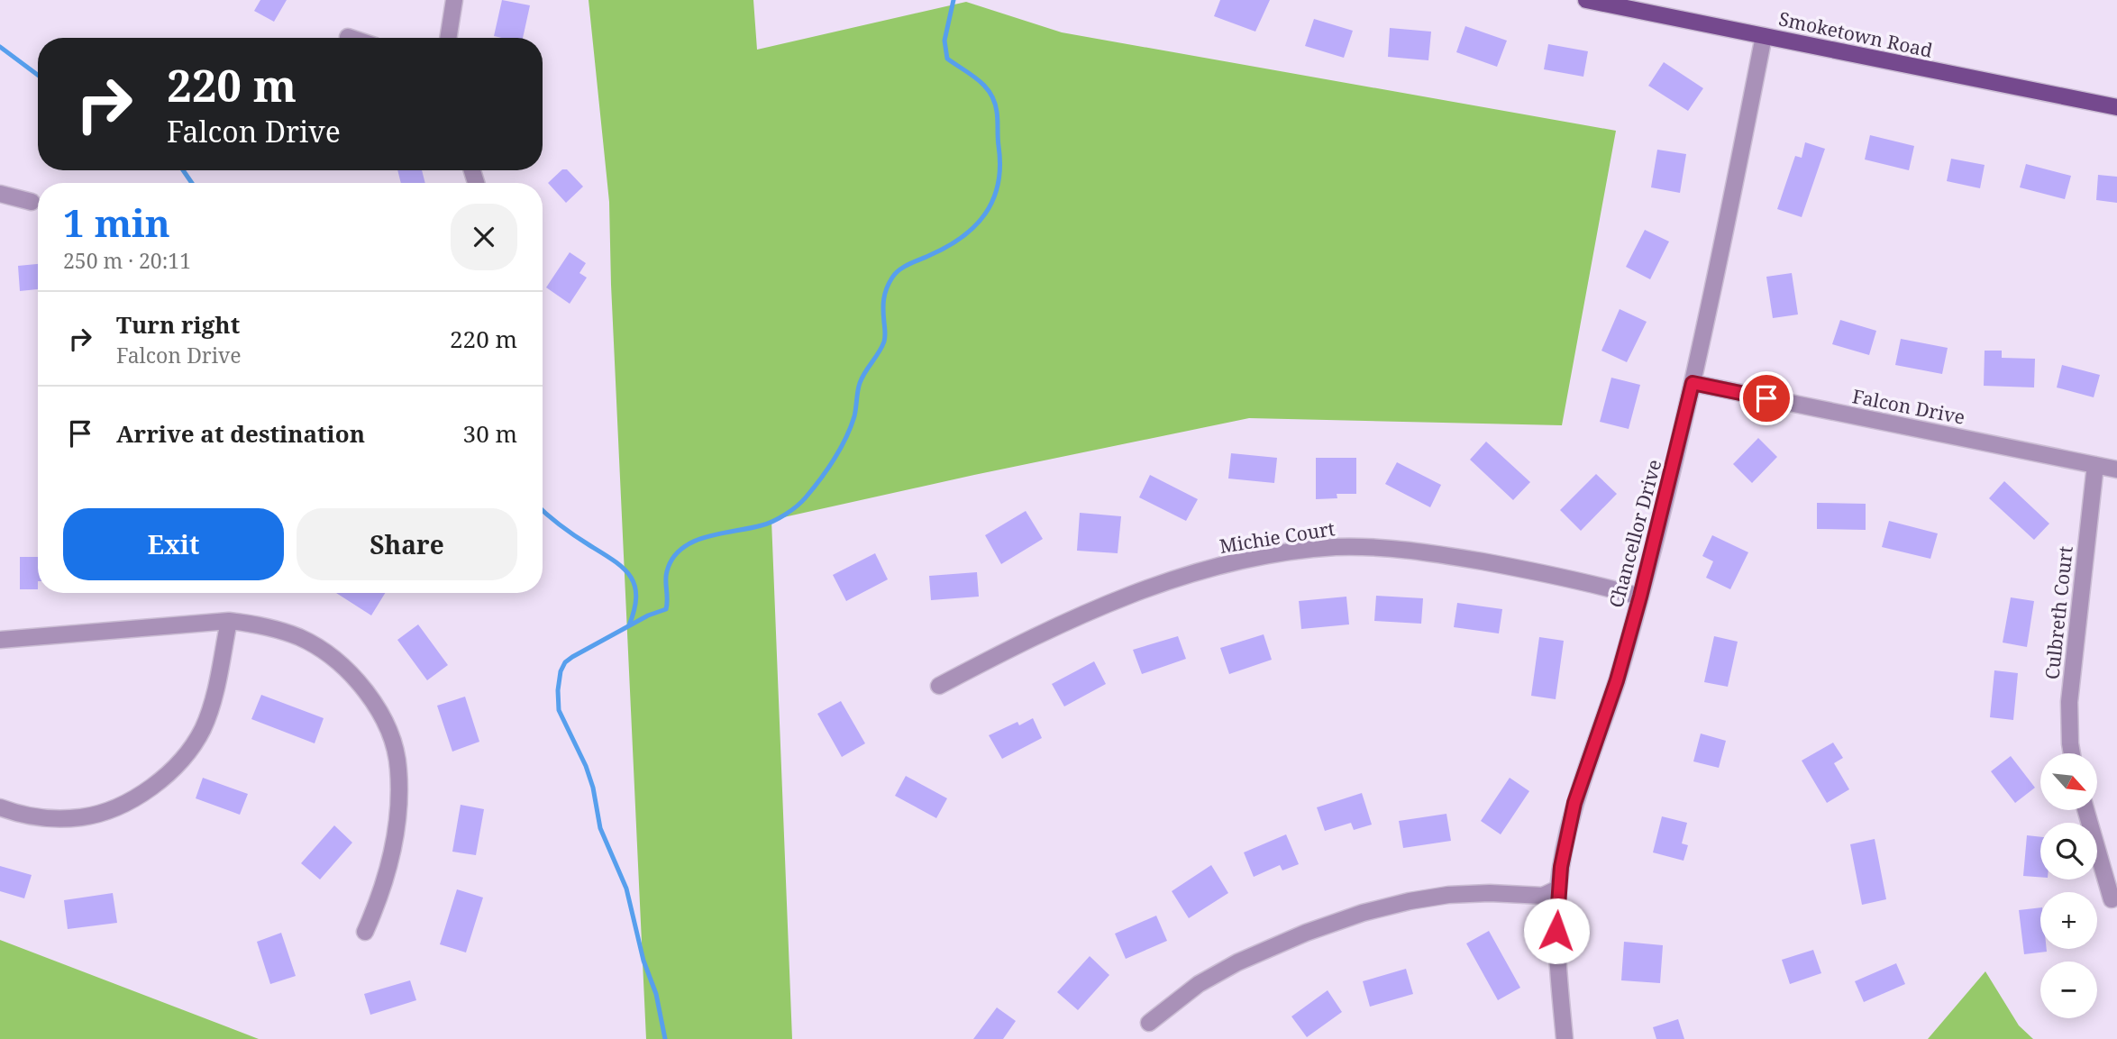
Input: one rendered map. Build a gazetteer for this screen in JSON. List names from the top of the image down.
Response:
{
  "streets": {
    "main road": ["Smoketown Road"],
    "street": [
      "Falcon Drive",
      "Chancellor Drive",
      "Michie Court",
      "Culbreth Court"
    ]
  },
  "crossings": [
    ["Smoketown Road", "Chancellor Drive"],
    ["Falcon Drive", "Chancellor Drive"],
    ["Falcon Drive", "Culbreth Court"],
    ["Chancellor Drive", "Michie Court"]
  ],
  "north": "bottom right",
  "page": {
    "turn": ["220 m", "Falcon Drive"],
    "heading": ["1 min", "250 m · 20:11"],
    "list": [
      {
        "name": "Turn right",
        "note": "Falcon Drive",
        "value": "220 m"
      },
      {
        "name": "Arrive at destination",
        "value": "30 m"
      }
    ],
    "buttons": ["Exit", "Share"],
    "map_buttons": ["+", "−"]
  }
}
